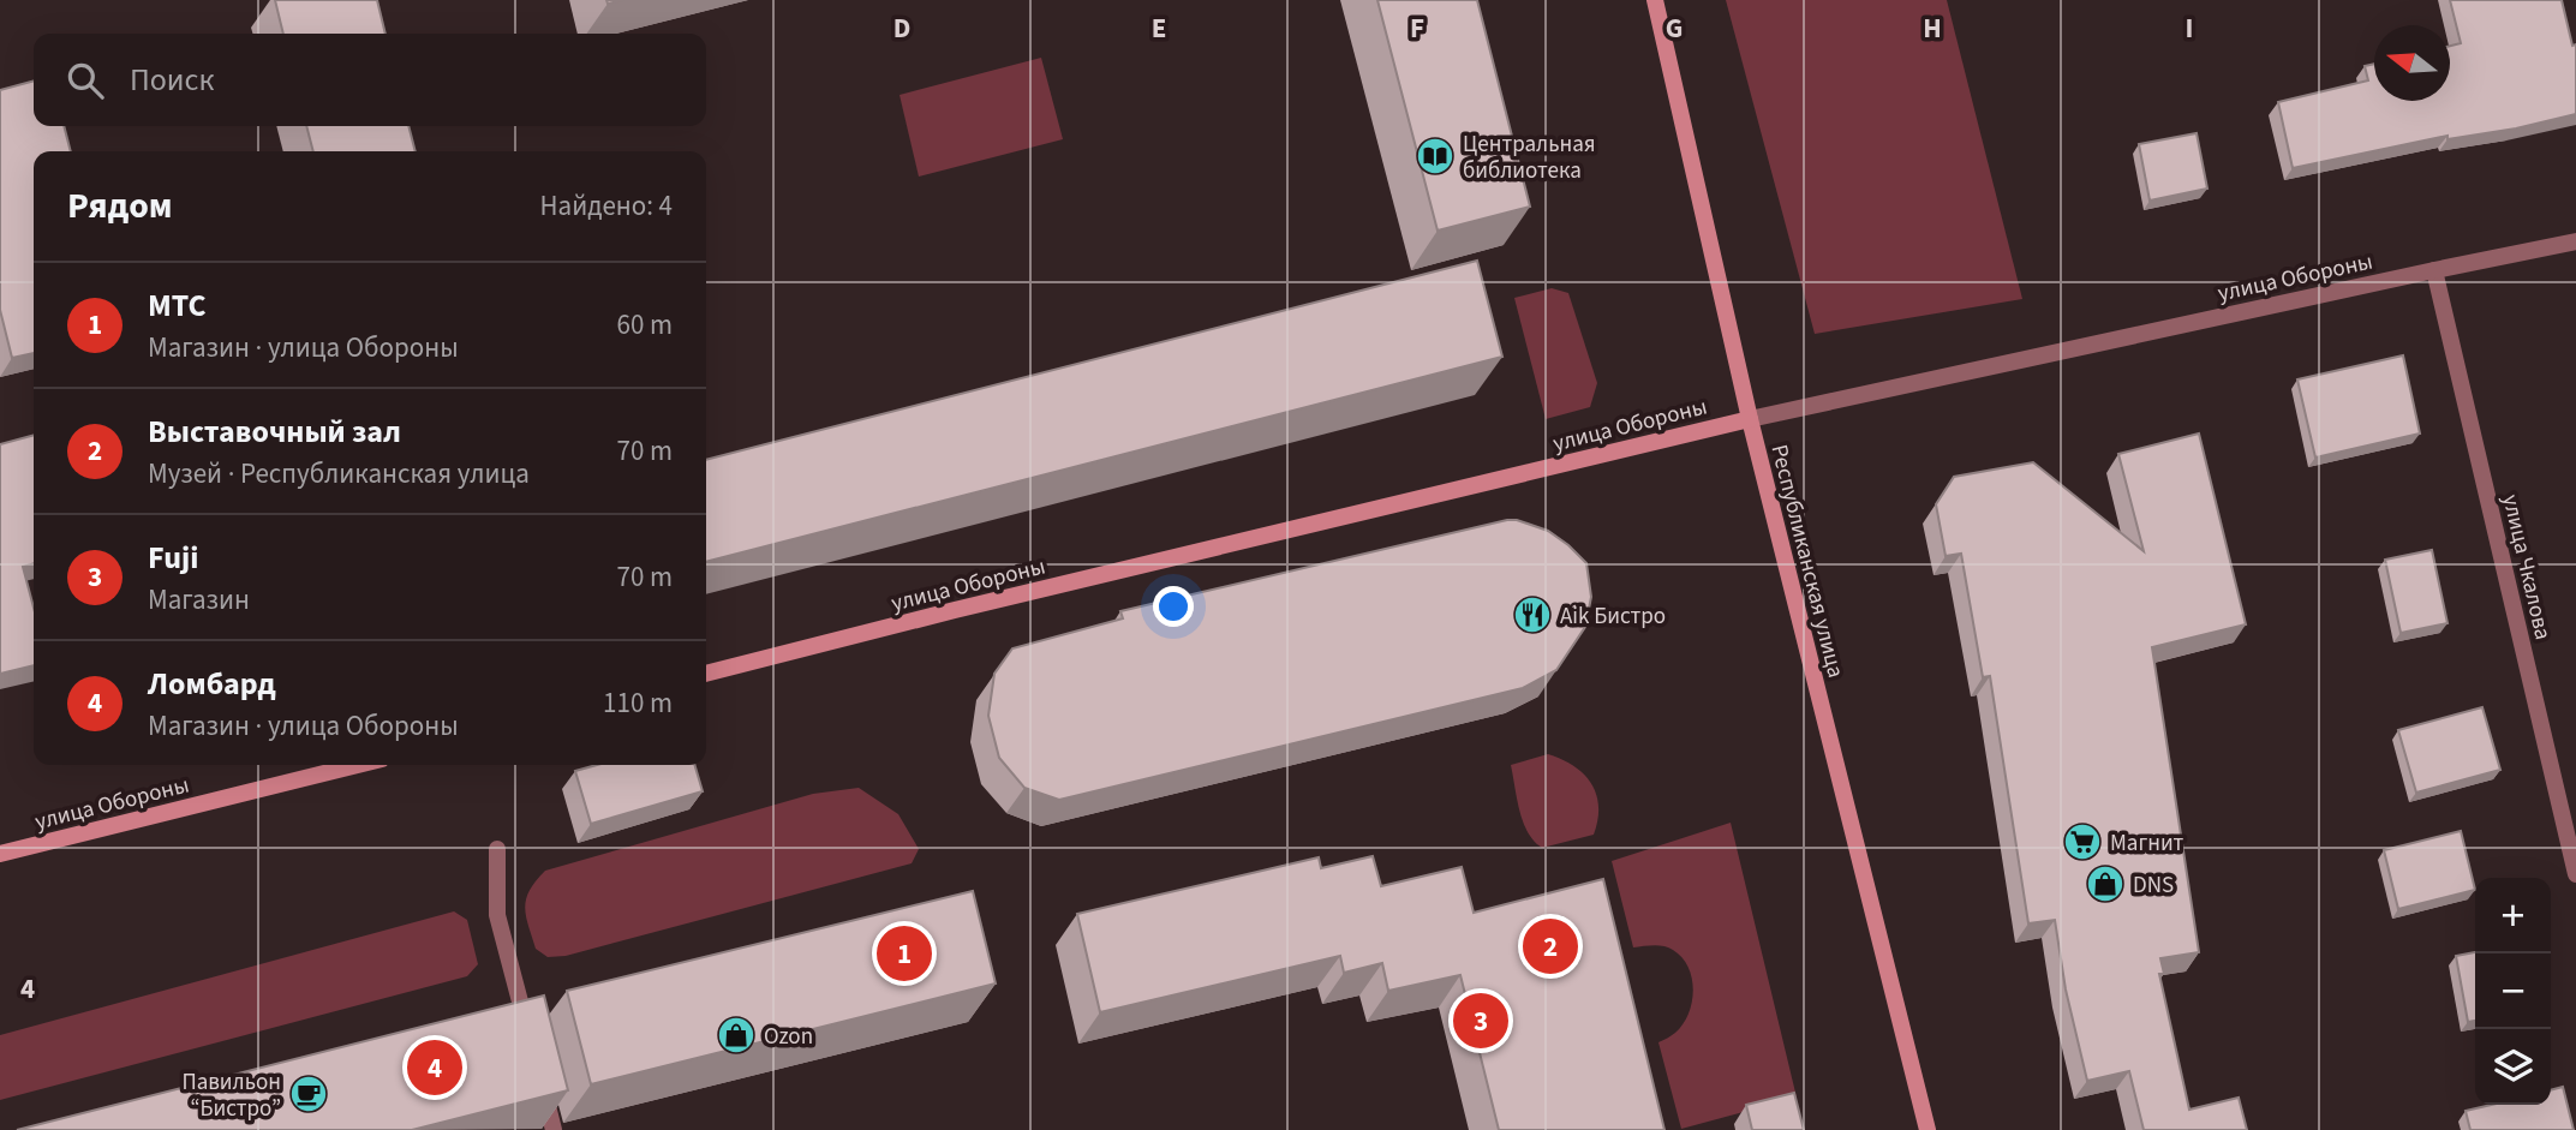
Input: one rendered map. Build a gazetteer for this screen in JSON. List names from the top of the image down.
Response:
{
  "streets": {
    "street": ["улица Обороны", "Республиканская улица", "улица Чкалова"]
  },
  "crossings": [
    ["улица Обороны", "Республиканская улица"],
    ["улица Обороны", "улица Чкалова"]
  ],
  "places": {
    "library": ["Центральная библиотека"],
    "restaurant": ["Aik Бистро"],
    "supermarket": ["Магнит"],
    "shop": ["DNS", "Ozon"],
    "cafe": ["Павильон “Бистро”"]
  },
  "north": "left",
  "page": {
    "search": "Поиск",
    "heading": ["Рядом", "Найдено: 4"],
    "list": [
      {
        "mark": "1",
        "name": "МТС",
        "note": "Магазин · улица Обороны",
        "value": "60 m"
      },
      {
        "mark": "2",
        "name": "Выставочный зал",
        "note": "Музей · Республиканская улица",
        "value": "70 m"
      },
      {
        "mark": "3",
        "name": "Fuji",
        "note": "Магазин",
        "value": "70 m"
      },
      {
        "mark": "4",
        "name": "Ломбард",
        "note": "Магазин · улица Обороны",
        "value": "110 m"
      }
    ],
    "map_buttons": ["+", "−"],
    "pins": [
      "2",
      "1",
      "3",
      "4"
    ]
  },
  "grid": {
    "columns": [
      "D",
      "E",
      "F",
      "G",
      "H",
      "I"
    ],
    "rows": ["4"]
  }
}
